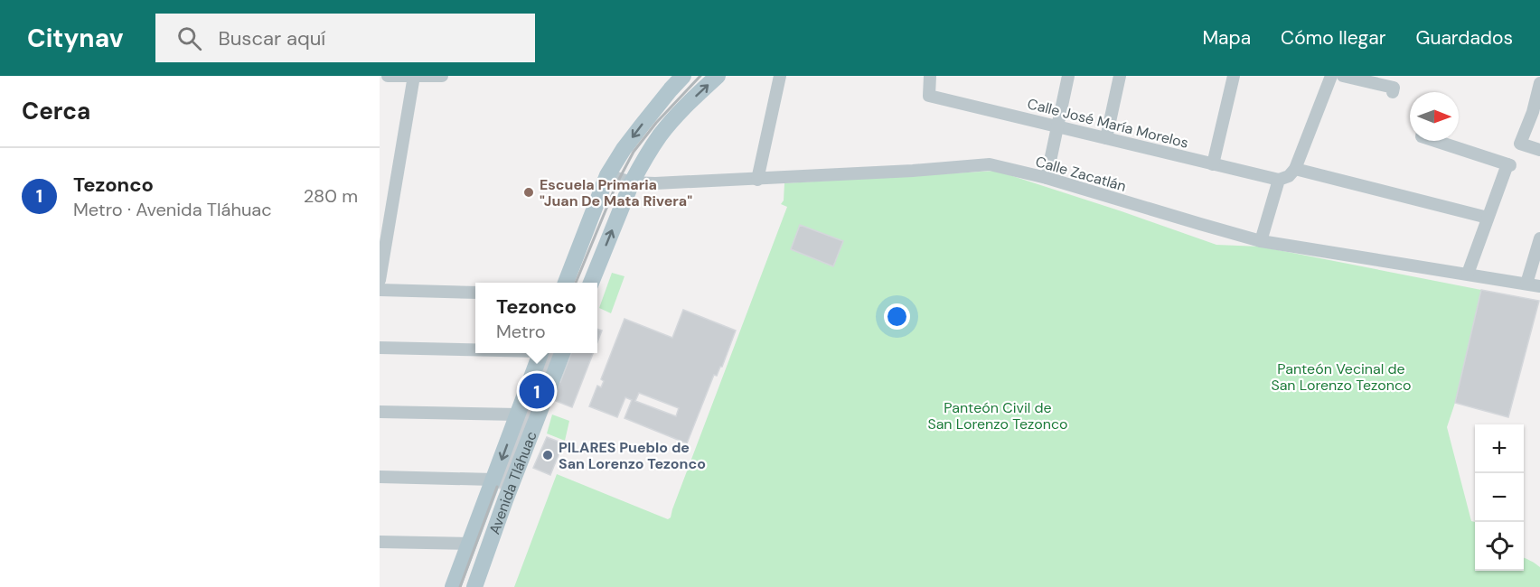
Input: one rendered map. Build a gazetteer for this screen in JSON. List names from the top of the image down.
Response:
{
  "streets": {
    "main road": ["Avenida Tláhuac"],
    "street": ["Calle José María Morelos", "Calle Zacatlán"]
  },
  "parks": ["Panteón Vecinal de San Lorenzo Tezonco", "Panteón Civil de San Lorenzo Tezonco"],
  "places": ["Escuela Primaria \"Juan De Mata Rivera\"", "PILARES Pueblo de San Lorenzo Tezonco"],
  "north": "right",
  "page": {
    "header": "Citynav",
    "search": "Buscar aquí",
    "nav": ["Mapa", "Cómo llegar", "Guardados"],
    "heading": "Cerca",
    "list": [
      {
        "mark": "1",
        "name": "Tezonco",
        "note": "Metro · Avenida Tláhuac",
        "value": "280 m"
      }
    ],
    "popup": ["Tezonco", "Metro"],
    "pins": "1",
    "map_buttons": ["+", "−"]
  }
}
